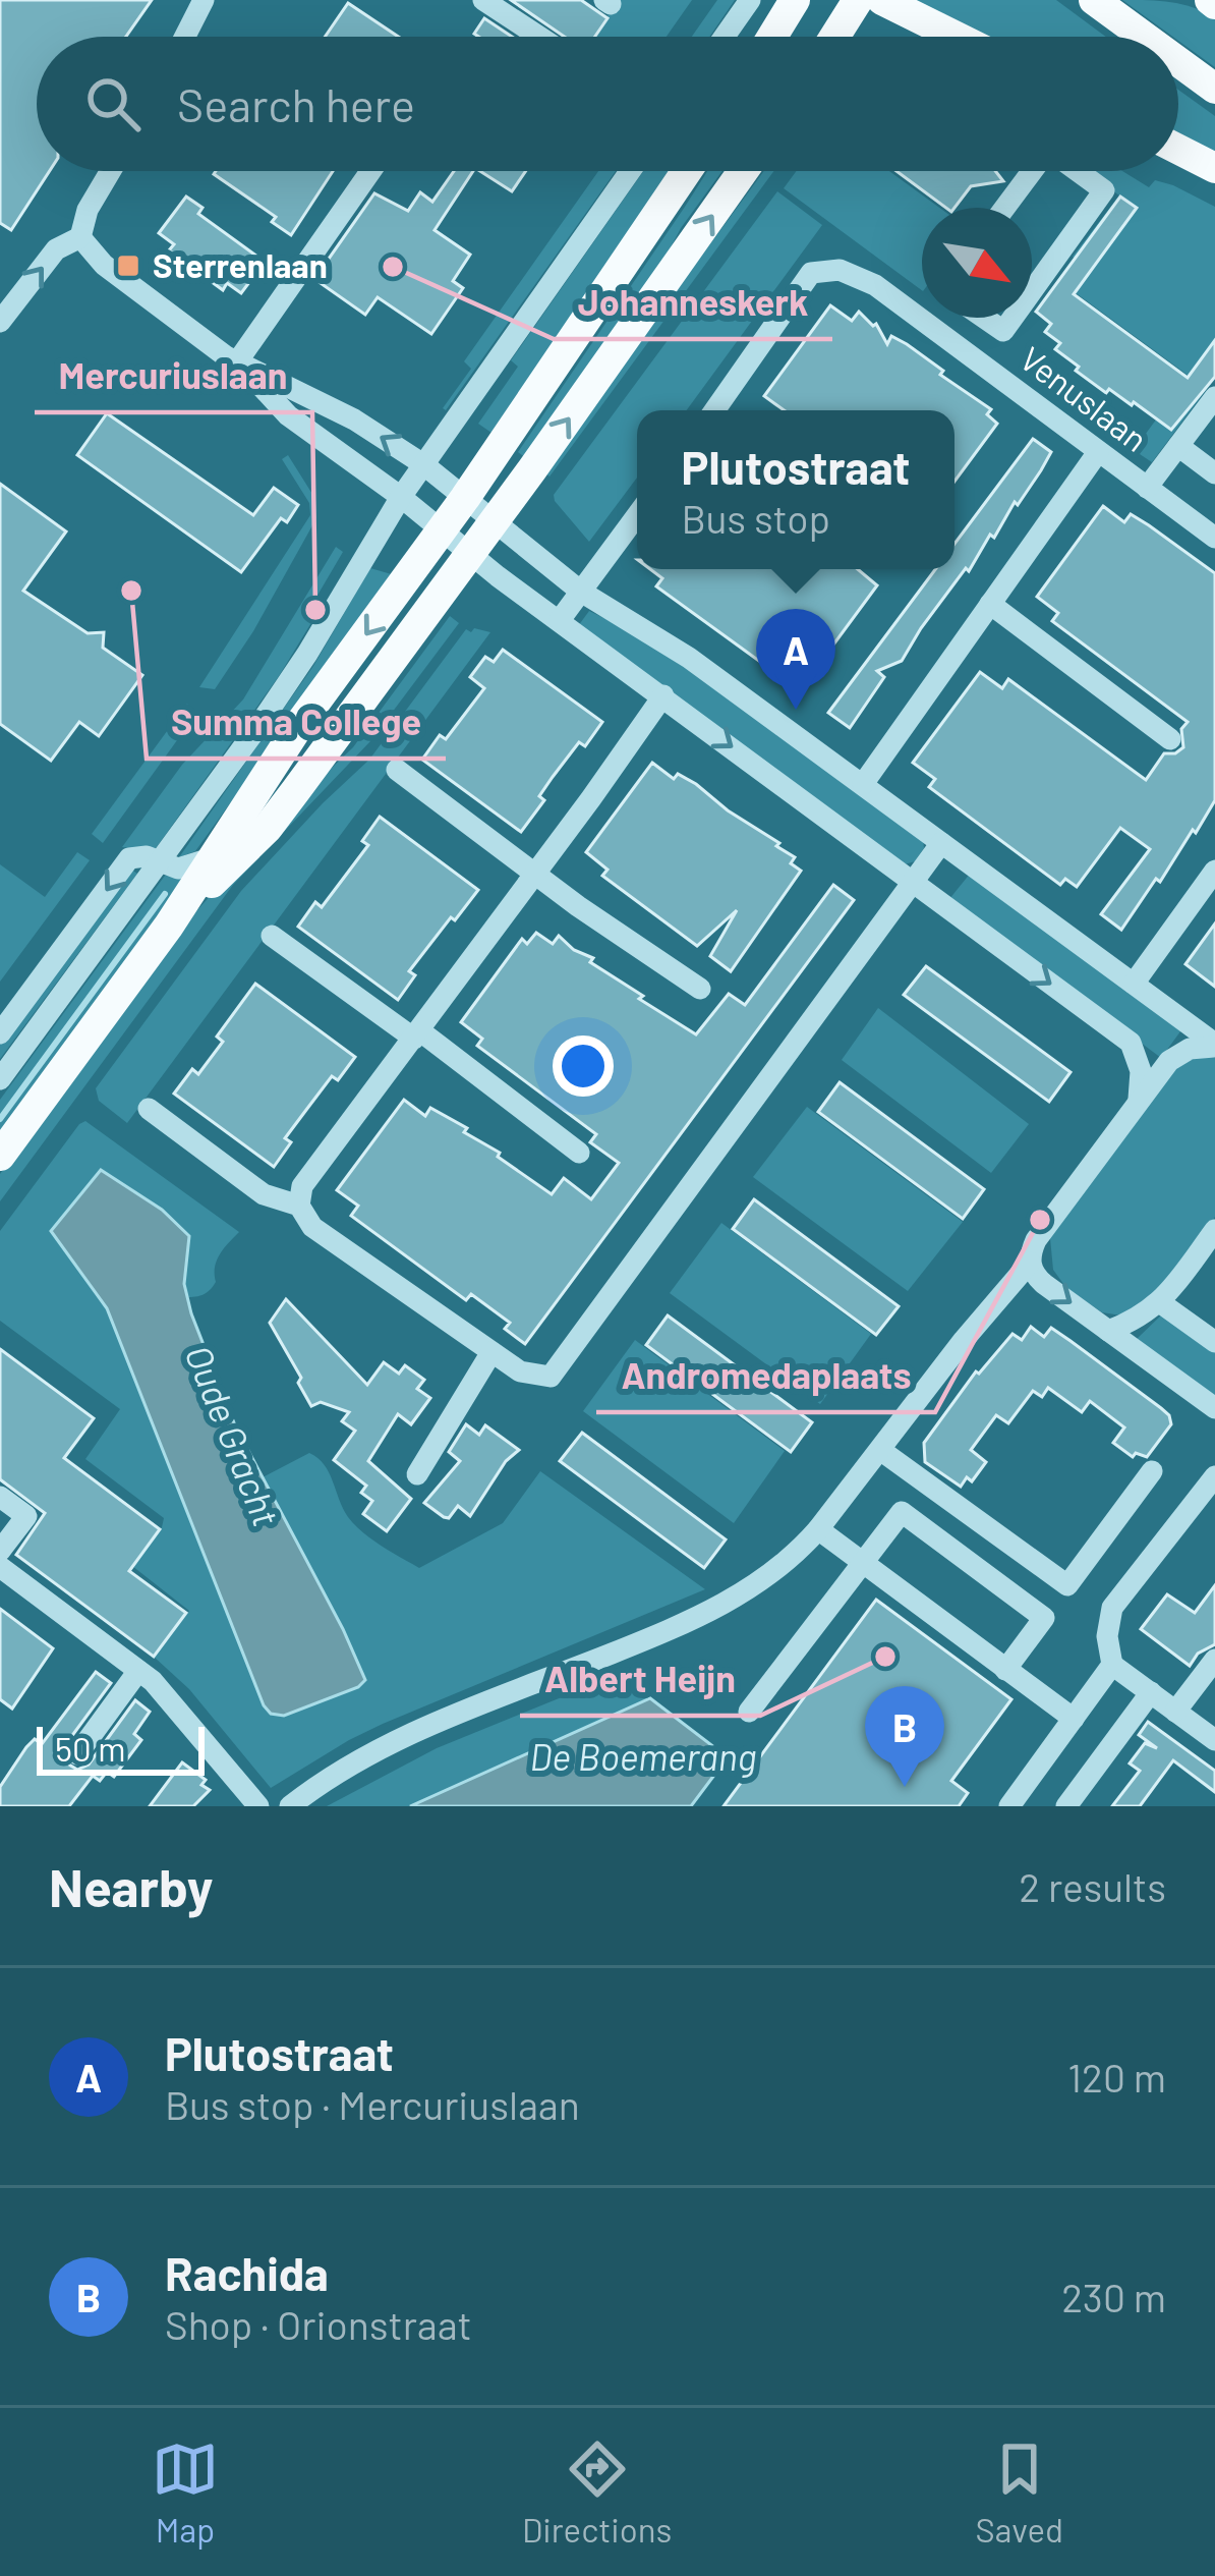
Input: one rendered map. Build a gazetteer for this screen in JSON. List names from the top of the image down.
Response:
{
  "streets": {
    "street": ["Venuslaan"]
  },
  "water": ["Oude Gracht", "De Boemerang"],
  "places": {
    "transit": ["Sterrenlaan"],
    "other": [
      "Johanneskerk",
      "Summa College",
      "Mercuriuslaan",
      "Andromedaplaats",
      "Albert Heijn"
    ]
  },
  "scale_bar": "50 m",
  "north": "bottom right",
  "page": {
    "search": "Search here",
    "popup": ["Plutostraat", "Bus stop"],
    "pins": ["A", "B"],
    "scale": "50 m",
    "heading": ["Nearby", "2 results"],
    "list": [
      {
        "mark": "A",
        "name": "Plutostraat",
        "note": "Bus stop · Mercuriuslaan",
        "value": "120 m"
      },
      {
        "mark": "B",
        "name": "Rachida",
        "note": "Shop · Orionstraat",
        "value": "230 m"
      }
    ],
    "nav": ["Map", "Directions", "Saved"]
  }
}
